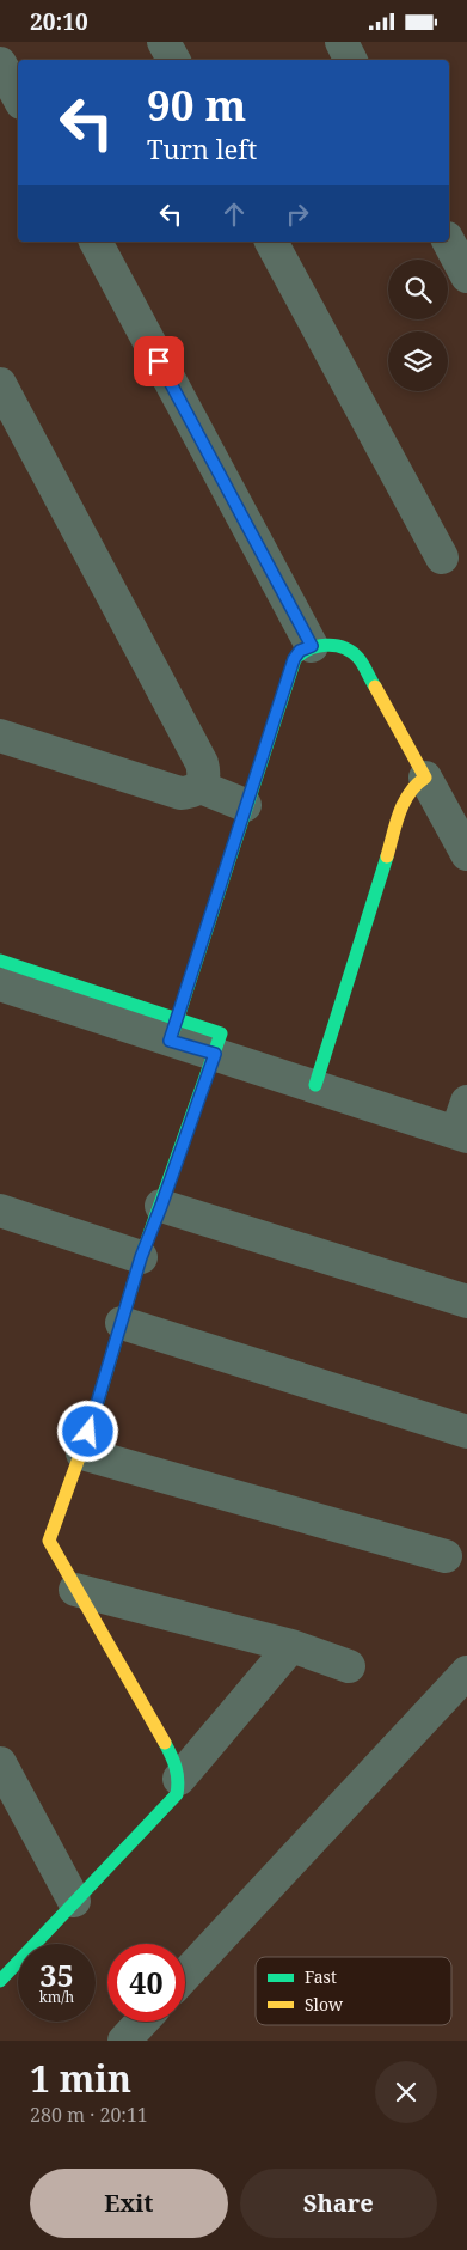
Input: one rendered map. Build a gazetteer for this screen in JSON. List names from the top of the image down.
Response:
{
  "legend": ["Fast", "Slow"],
  "page": {
    "status": "20:10",
    "turn": ["90 m", "Turn left"],
    "speed": "35 km/h",
    "limit": "40",
    "heading": ["1 min", "280 m · 20:11"],
    "buttons": ["Exit", "Share"]
  }
}
